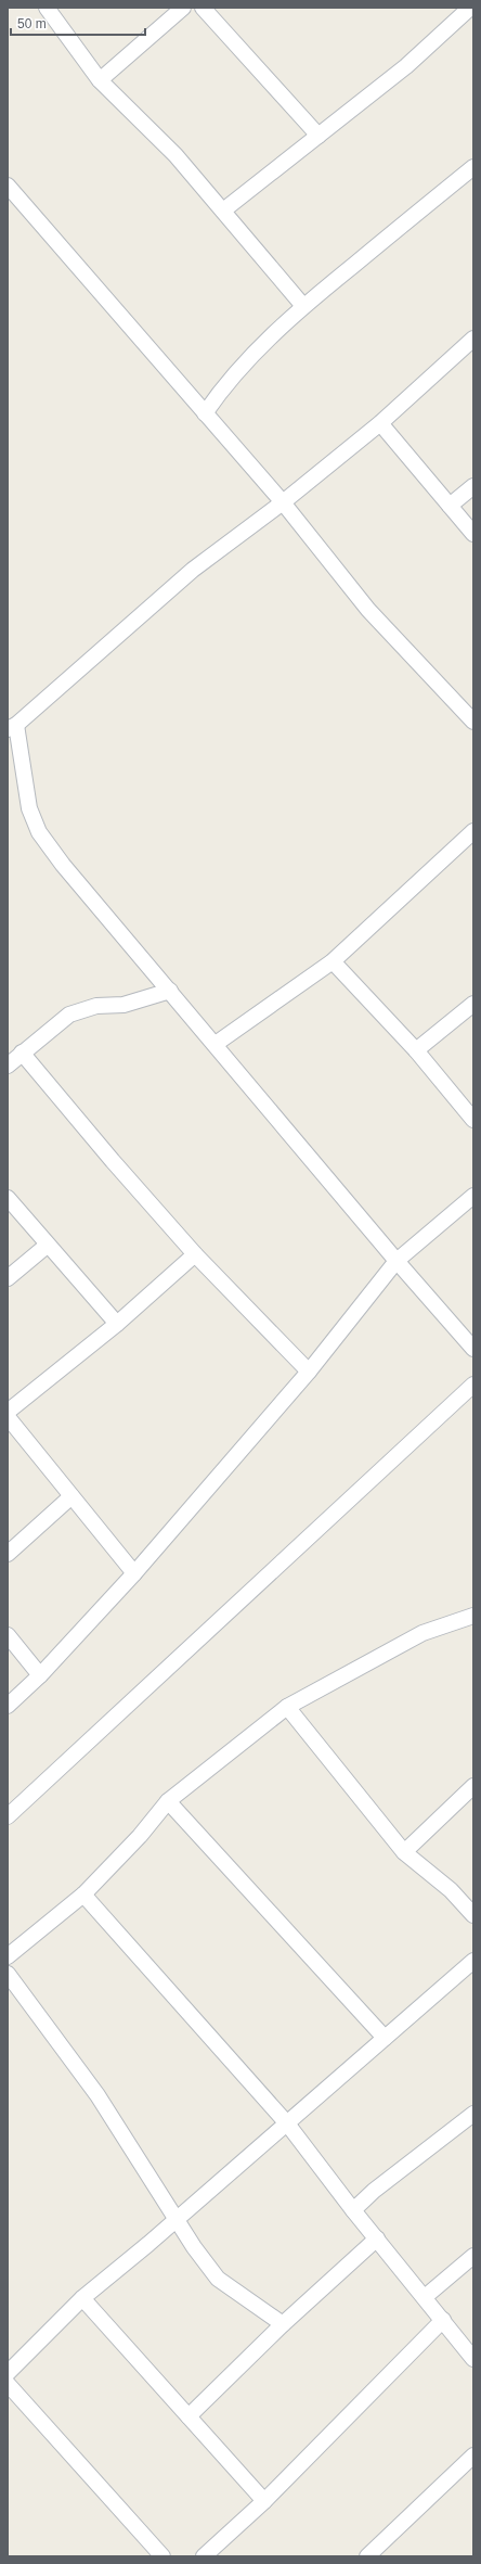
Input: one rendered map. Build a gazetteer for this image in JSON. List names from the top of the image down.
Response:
{
  "scale_bar": "50 m"
}
